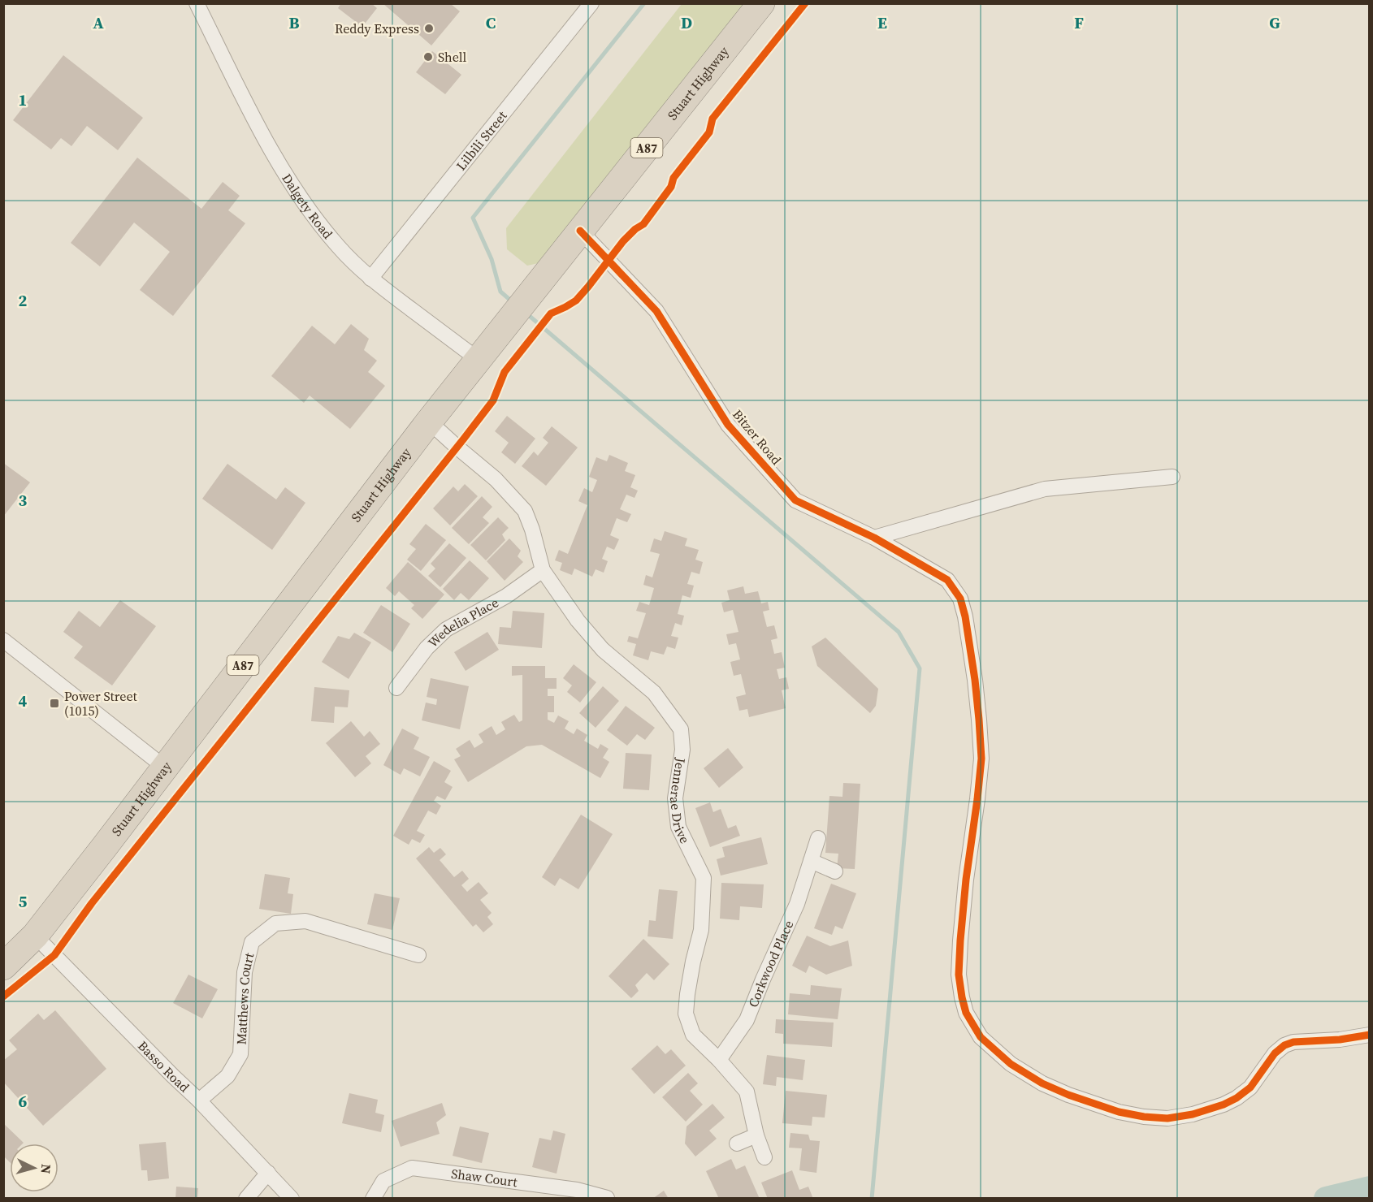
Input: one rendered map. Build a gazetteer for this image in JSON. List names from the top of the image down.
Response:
{
  "streets": {
    "highway": ["Stuart Highway", "A87"],
    "street": [
      "Lilbili Street",
      "Dalgety Road",
      "Bitzer Road",
      "Wedelia Place",
      "Jennerae Drive",
      "Corkwood Place",
      "Matthews Court",
      "Basso Road",
      "Shaw Court"
    ]
  },
  "crossings": [
    ["Stuart Highway", "Dalgety Road"],
    ["Stuart Highway", "Bitzer Road"],
    ["Stuart Highway", "Jennerae Drive"],
    ["Stuart Highway", "Basso Road"],
    ["Lilbili Street", "Dalgety Road"],
    ["Wedelia Place", "Jennerae Drive"],
    ["Jennerae Drive", "Corkwood Place"],
    ["Matthews Court", "Basso Road"]
  ],
  "places": {
    "other": ["Reddy Express", "Shell"],
    "transit": ["Power Street (1015)"]
  },
  "north": "right",
  "grid": {
    "columns": [
      "A",
      "B",
      "C",
      "D",
      "E",
      "F",
      "G"
    ],
    "rows": [
      "1",
      "2",
      "3",
      "4",
      "5",
      "6"
    ]
  }
}
